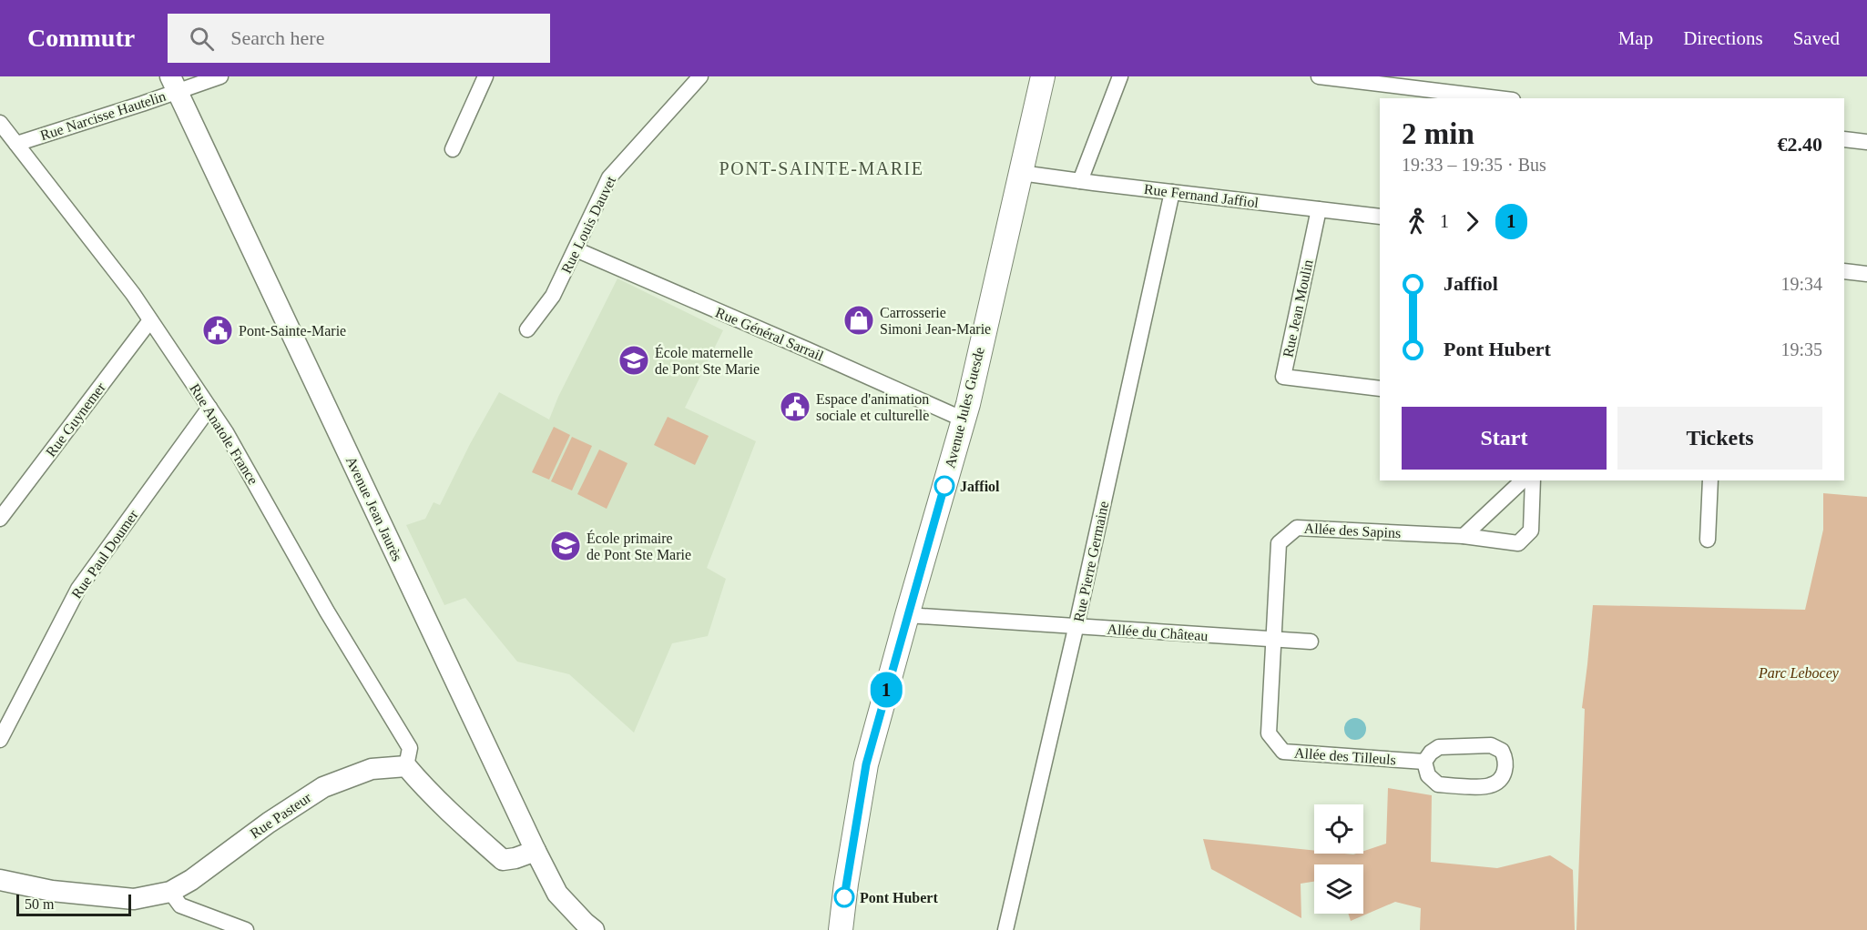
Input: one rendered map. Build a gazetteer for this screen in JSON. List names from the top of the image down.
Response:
{
  "streets": {
    "main road": ["Avenue Jules Guesde", "Avenue Jean Jaurès", "Rue Pasteur"],
    "street": [
      "Rue Narcisse Hautelin",
      "Rue Fernand Jaffiol",
      "Rue Louis Dauvet",
      "Rue Jean Moulin",
      "Rue Général Sarrail",
      "Rue Guynemer",
      "Rue Anatole France",
      "Allée des Sapins",
      "Rue Paul Doumer",
      "Rue Pierre Germaine",
      "Allée du Château",
      "Allée des Tilleuls"
    ]
  },
  "crossings": [
    ["Rue Narcisse Hautelin", "Rue Anatole France"],
    ["Rue Narcisse Hautelin", "Avenue Jean Jaurès"],
    ["Rue Fernand Jaffiol", "Rue Jean Moulin"],
    ["Rue Fernand Jaffiol", "Avenue Jules Guesde"],
    ["Rue Fernand Jaffiol", "Rue Pierre Germaine"],
    ["Rue Louis Dauvet", "Rue Général Sarrail"],
    ["Rue Général Sarrail", "Avenue Jules Guesde"],
    ["Avenue Jules Guesde", "Allée du Château"],
    ["Rue Guynemer", "Rue Anatole France"],
    ["Rue Anatole France", "Rue Paul Doumer"],
    ["Rue Anatole France", "Rue Pasteur"],
    ["Allée des Sapins", "Allée du Château"],
    ["Allée des Sapins", "Allée des Tilleuls"],
    ["Rue Pierre Germaine", "Allée du Château"],
    ["Allée du Château", "Allée des Tilleuls"]
  ],
  "districts": ["PONT-SAINTE-MARIE"],
  "parks": ["Parc Lebocey"],
  "places": {
    "shop": ["Carrosserie Simoni Jean-Marie"],
    "public building": ["Pont-Sainte-Marie", "Espace d'animation sociale et culturelle"],
    "school or university": ["École maternelle de Pont Ste Marie", "École primaire de Pont Ste Marie"],
    "other": ["Jaffiol", "Pont Hubert"]
  },
  "lines": ["bus line 1"],
  "scale_bar": "50 m",
  "page": {
    "header": "Commutr",
    "search": "Search here",
    "nav": ["Map", "Directions", "Saved"],
    "on_map": "1",
    "heading": ["2 min", "19:33 – 19:35 · Bus", "€2.40"],
    "legs": ["1", "1"],
    "list": [
      {
        "name": "Jaffiol",
        "value": "19:34"
      },
      {
        "name": "Pont Hubert",
        "value": "19:35"
      }
    ],
    "buttons": ["Start", "Tickets"],
    "scale": "50 m"
  }
}
